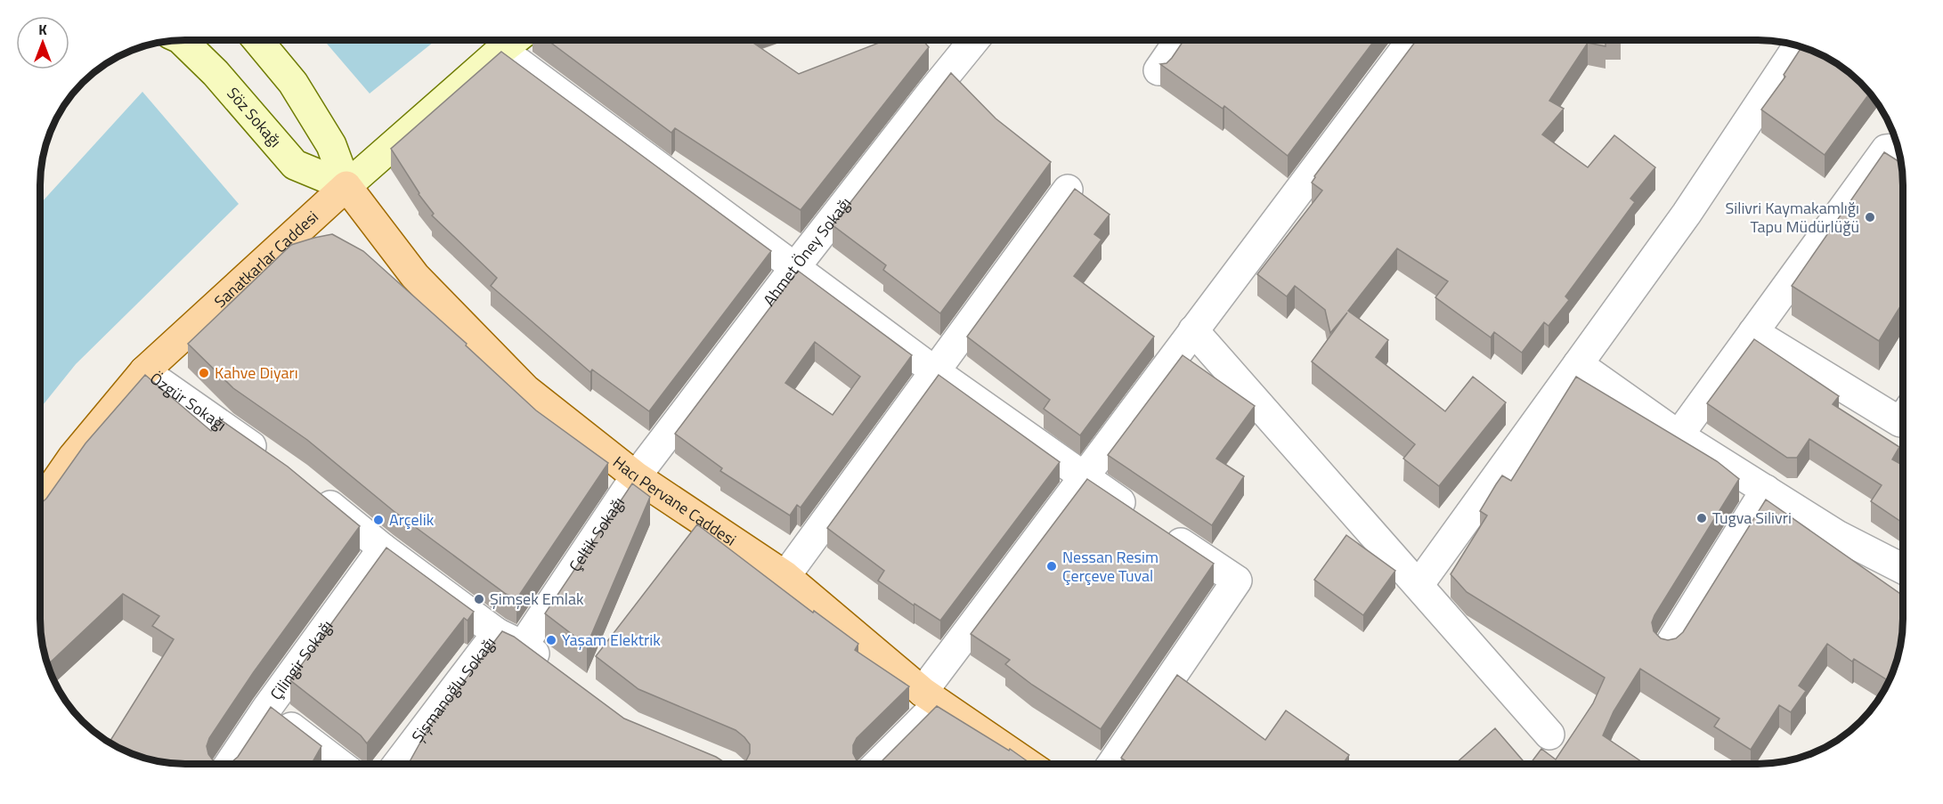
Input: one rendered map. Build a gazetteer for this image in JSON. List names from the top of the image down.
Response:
{
  "streets": {
    "main road": ["Söz Sokağı", "Sanatkarlar Caddesi", "Hacı Pervane Caddesi"],
    "street": [
      "Ahmet Öney Sokağı",
      "Özgür Sokağı",
      "Çeltik Sokağı",
      "Çilingir Sokağı",
      "Şişmanoğlu Sokağı"
    ]
  },
  "crossings": [
    ["Söz Sokağı", "Sanatkarlar Caddesi"],
    ["Söz Sokağı", "Hacı Pervane Caddesi"],
    ["Ahmet Öney Sokağı", "Hacı Pervane Caddesi"],
    ["Ahmet Öney Sokağı", "Çeltik Sokağı"],
    ["Sanatkarlar Caddesi", "Özgür Sokağı"],
    ["Sanatkarlar Caddesi", "Hacı Pervane Caddesi"],
    ["Hacı Pervane Caddesi", "Çeltik Sokağı"]
  ],
  "places": [
    "Silivri Kaymakamlığı Tapu Müdürlüğü",
    "Kahve Diyarı",
    "Tugva Silivri",
    "Arçelik",
    "Nessan Resim Çerçeve Tuval",
    "Şimşek Emlak",
    "Yaşam Elektrik"
  ],
  "north": "top"
}
